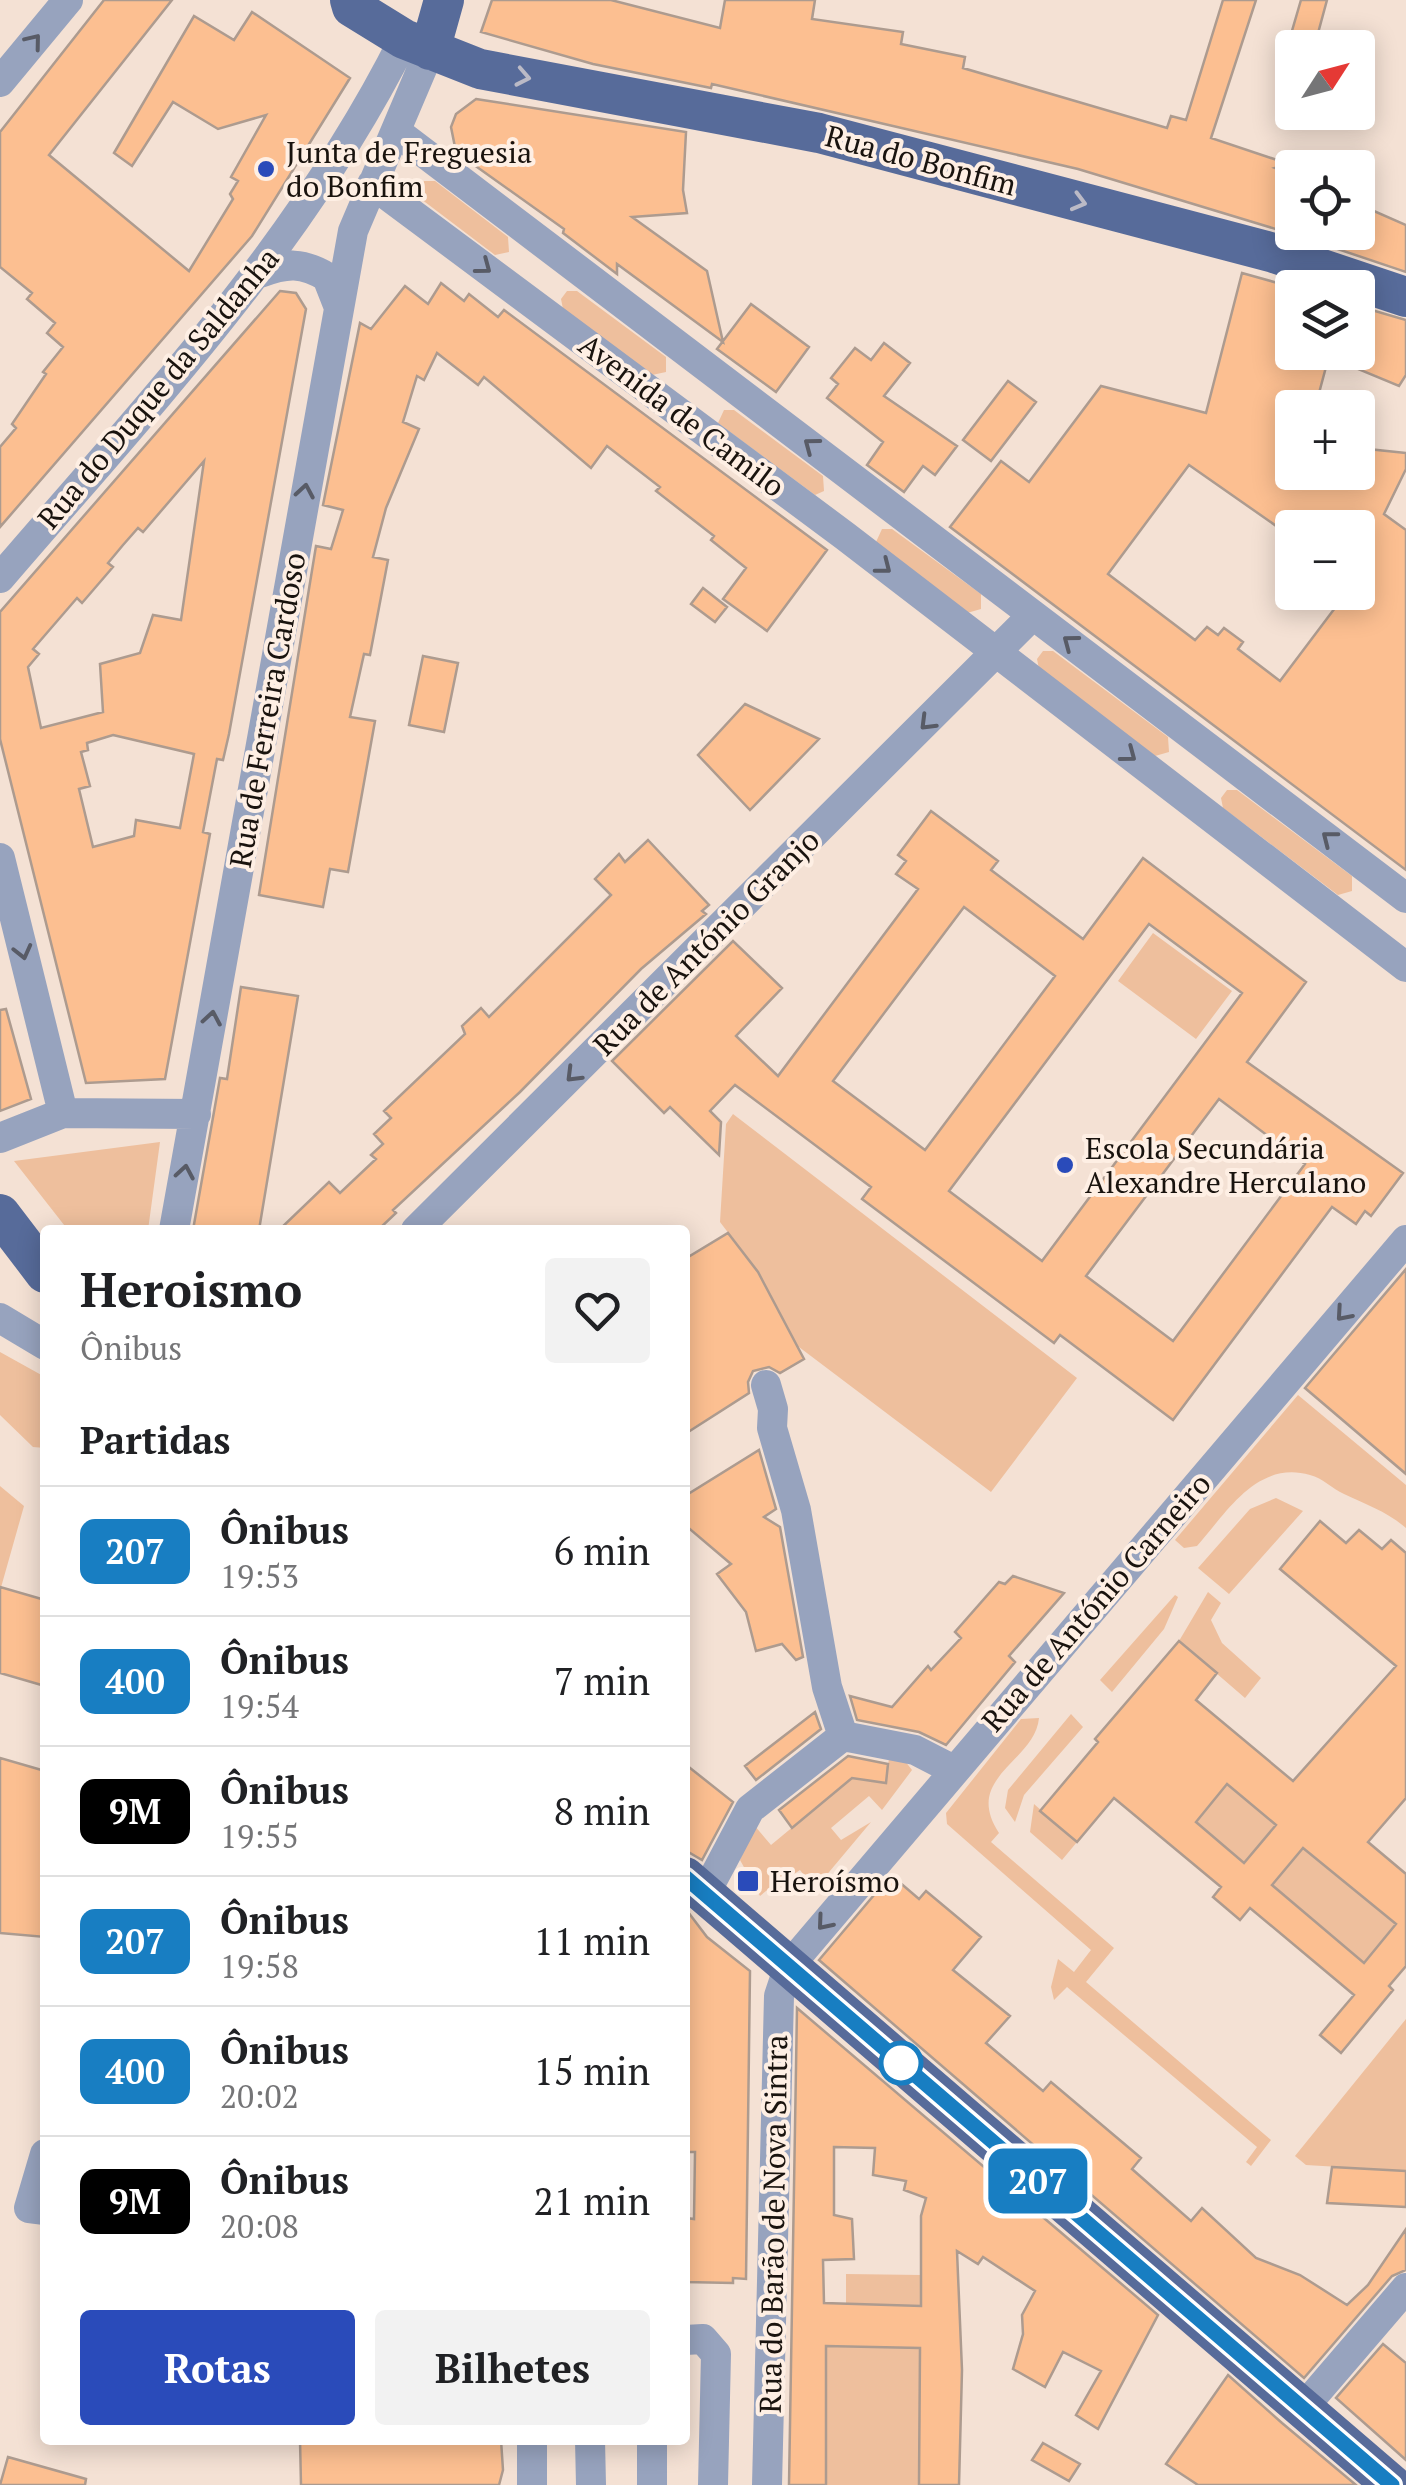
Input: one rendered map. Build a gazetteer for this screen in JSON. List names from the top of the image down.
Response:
{
  "streets": {
    "main road": ["Rua do Bonfim"],
    "street": [
      "Rua do Duque da Saldanha",
      "Avenida de Camilo",
      "Rua de Ferreira Cardoso",
      "Rua de António Granjo",
      "Rua de António Carneiro",
      "Rua do Barão de Nova Sintra"
    ]
  },
  "crossings": [
    ["Rua do Bonfim", "Rua do Duque da Saldanha"],
    ["Rua do Bonfim", "Rua de Ferreira Cardoso"],
    ["Rua do Duque da Saldanha", "Rua de Ferreira Cardoso"],
    ["Avenida de Camilo", "Rua de Ferreira Cardoso"],
    ["Avenida de Camilo", "Rua de António Granjo"],
    ["Rua de António Carneiro", "Rua do Barão de Nova Sintra"]
  ],
  "one_way": [
    "Rua do Bonfim",
    "Rua de Ferreira Cardoso",
    "Rua de António Granjo",
    "Rua de António Carneiro"
  ],
  "places": {
    "other": ["Junta de Freguesia do Bonfim", "Escola Secundária Alexandre Herculano"],
    "transit": ["Heroísmo"]
  },
  "lines": ["bus line 207"],
  "north": "top right",
  "page": {
    "on_map": "207",
    "map_buttons": ["+", "−"],
    "heading": [
      ["Heroismo", "Ônibus"],
      "Partidas"
    ],
    "list": [
      {
        "mark": "207",
        "name": "Ônibus",
        "note": "19:53",
        "value": "6 min"
      },
      {
        "mark": "400",
        "name": "Ônibus",
        "note": "19:54",
        "value": "7 min"
      },
      {
        "mark": "9M",
        "name": "Ônibus",
        "note": "19:55",
        "value": "8 min"
      },
      {
        "mark": "207",
        "name": "Ônibus",
        "note": "19:58",
        "value": "11 min"
      },
      {
        "mark": "400",
        "name": "Ônibus",
        "note": "20:02",
        "value": "15 min"
      },
      {
        "mark": "9M",
        "name": "Ônibus",
        "note": "20:08",
        "value": "21 min"
      }
    ],
    "buttons": ["Rotas", "Bilhetes"]
  }
}
